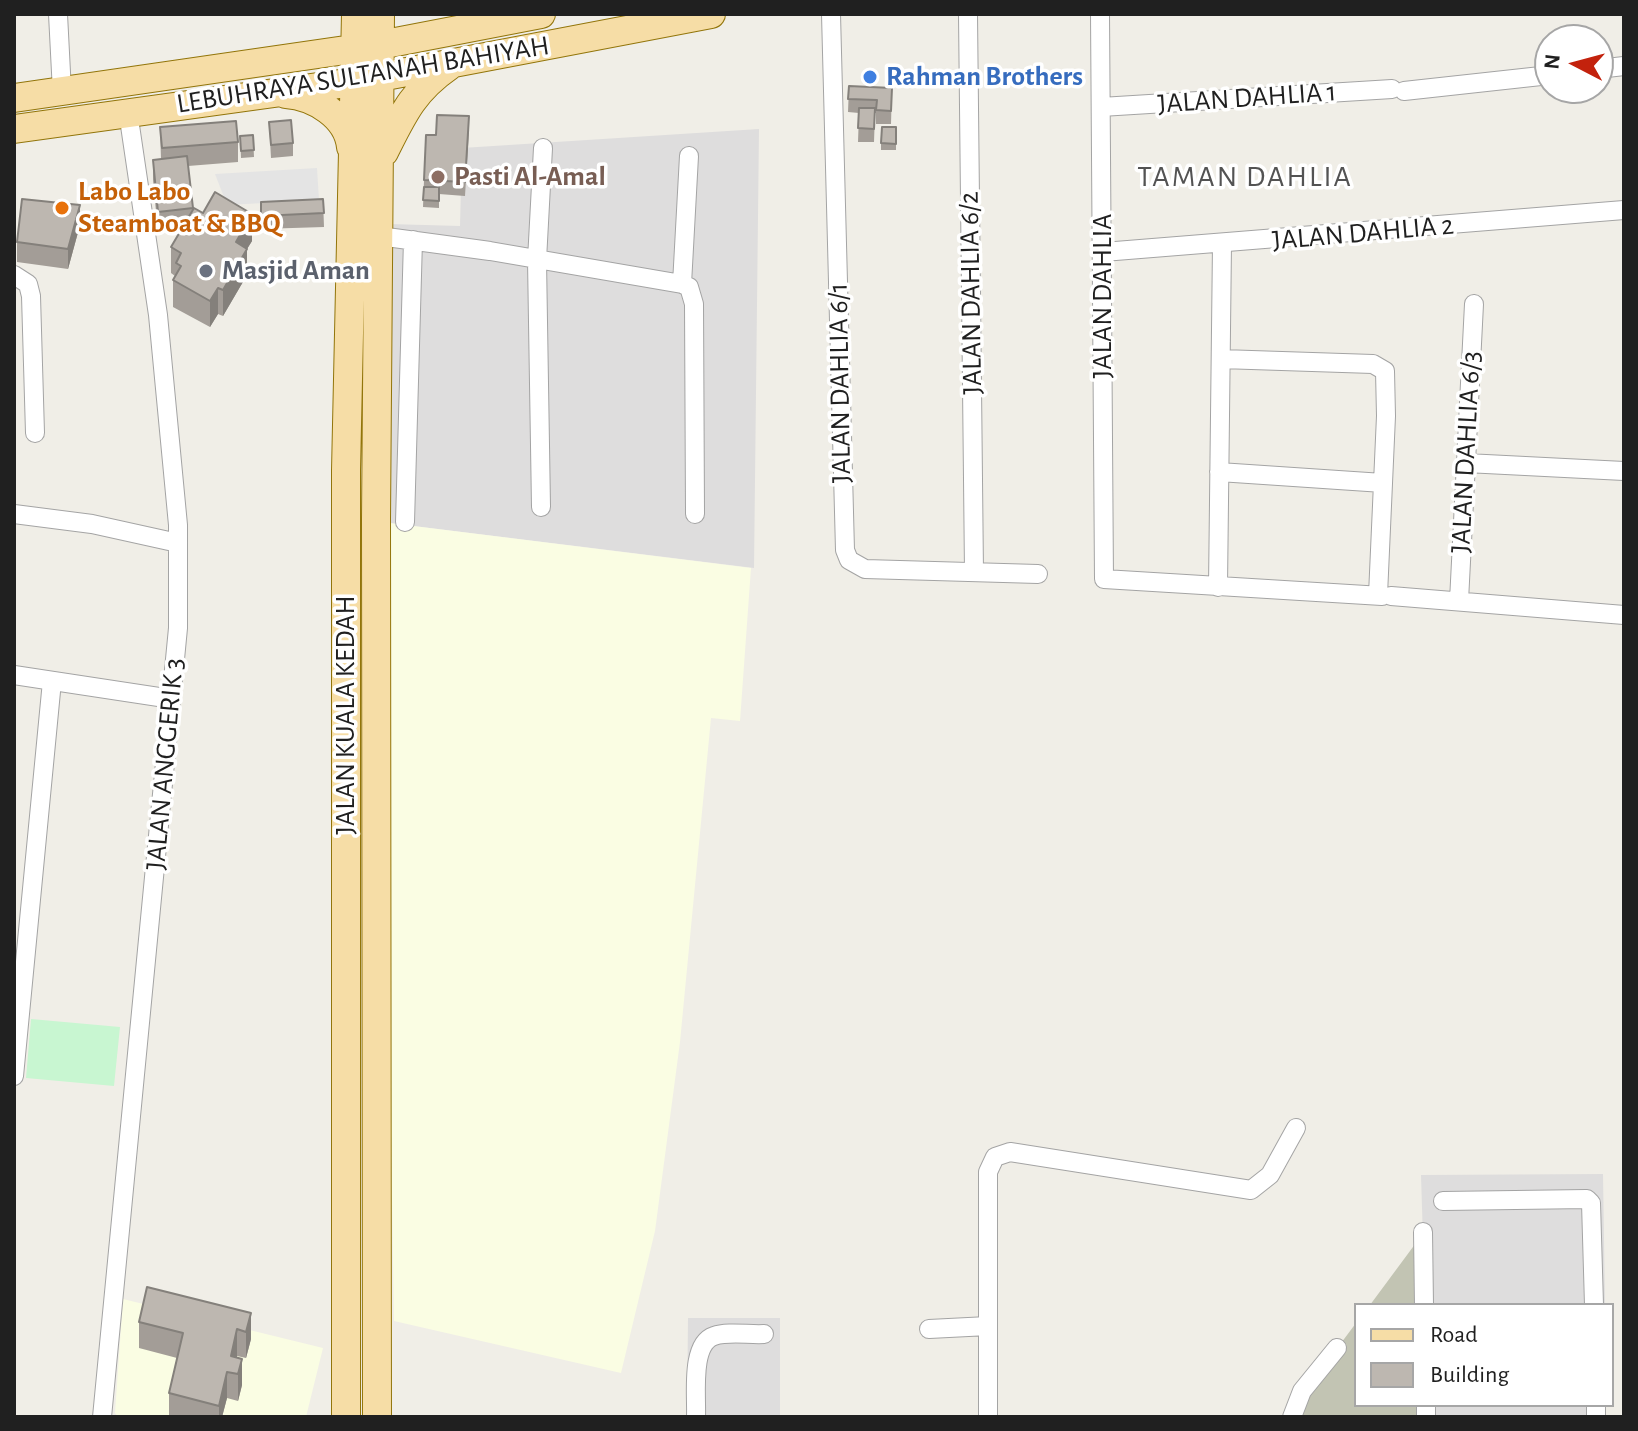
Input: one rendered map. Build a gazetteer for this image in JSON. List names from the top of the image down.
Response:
{
  "streets": {
    "main road": ["LEBUHRAYA SULTANAH BAHIYAH", "JALAN KUALA KEDAH"],
    "street": [
      "JALAN DAHLIA 1",
      "JALAN DAHLIA 2",
      "JALAN DAHLIA 6/2",
      "JALAN DAHLIA",
      "JALAN DAHLIA 6/1",
      "JALAN DAHLIA 6/3",
      "JALAN ANGGERIK 3"
    ]
  },
  "crossings": [
    ["LEBUHRAYA SULTANAH BAHIYAH", "JALAN KUALA KEDAH"],
    ["LEBUHRAYA SULTANAH BAHIYAH", "JALAN ANGGERIK 3"],
    ["JALAN DAHLIA 1", "JALAN DAHLIA"],
    ["JALAN DAHLIA 2", "JALAN DAHLIA"],
    ["JALAN DAHLIA 6/2", "JALAN DAHLIA 6/1"]
  ],
  "districts": ["TAMAN DAHLIA"],
  "places": [
    "Rahman Brothers",
    "Pasti Al-Amal",
    "Labo Labo Steamboat & BBQ",
    "Masjid Aman"
  ],
  "legend": ["Road", "Building"],
  "north": "left"
}
